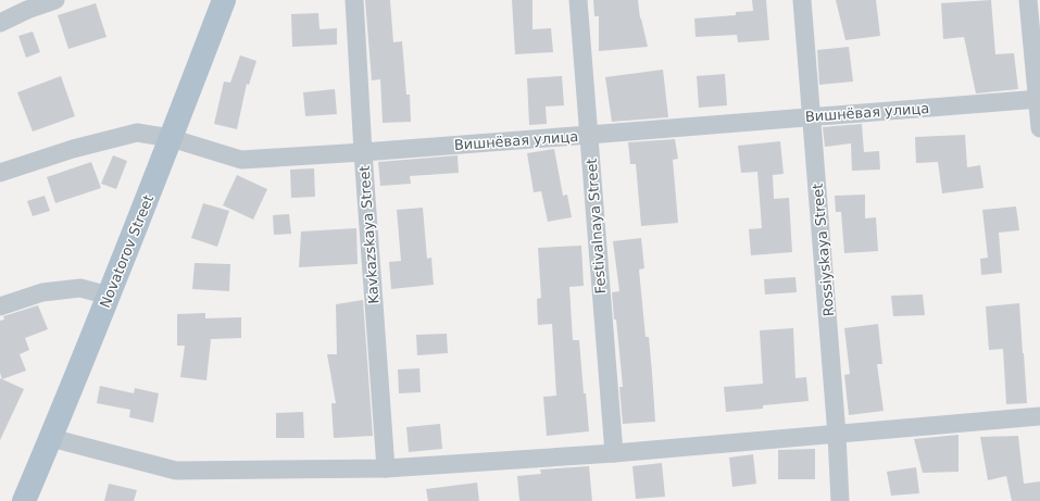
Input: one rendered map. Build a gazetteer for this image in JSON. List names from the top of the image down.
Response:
{
  "streets": {
    "main road": ["Novatorov Street"],
    "street": [
      "Вишнёвая улица",
      "Festivalnaya Street",
      "Kavkazskaya Street",
      "Rossiyskaya Street"
    ]
  },
  "crossings": [
    ["Вишнёвая улица", "Festivalnaya Street"],
    ["Вишнёвая улица", "Kavkazskaya Street"],
    ["Вишнёвая улица", "Rossiyskaya Street"],
    ["Вишнёвая улица", "Novatorov Street"]
  ]
}
